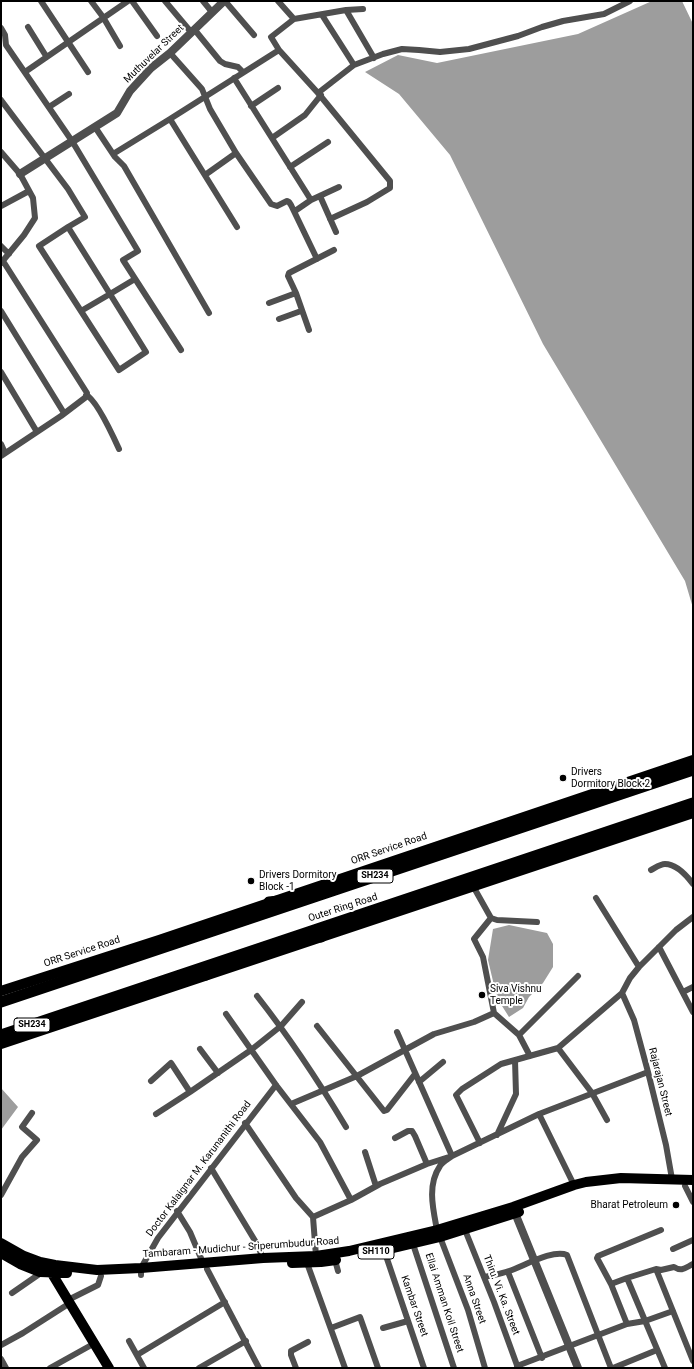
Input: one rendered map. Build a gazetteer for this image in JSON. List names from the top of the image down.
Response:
{
  "streets": {
    "highway": ["SH234", "Outer Ring Road"],
    "main road": ["ORR Service Road", "Tambaram - Mudichur - Sriperumbudur Road", "SH110"],
    "street": [
      "Muthuvelar Street",
      "Rajarajan Street",
      "Doctor Kalaignar M. Karunanithi Road",
      "Thiru. Vi. Ka. Street",
      "Anna Street",
      "Ellai Amman Koil Street",
      "Kambar Street"
    ]
  },
  "crossings": [
    ["Rajarajan Street", "Tambaram - Mudichur - Sriperumbudur Road"],
    ["Doctor Kalaignar M. Karunanithi Road", "Tambaram - Mudichur - Sriperumbudur Road"],
    ["Tambaram - Mudichur - Sriperumbudur Road", "Thiru. Vi. Ka. Street"],
    ["Tambaram - Mudichur - Sriperumbudur Road", "Anna Street"],
    ["Tambaram - Mudichur - Sriperumbudur Road", "Ellai Amman Koil Street"],
    ["Tambaram - Mudichur - Sriperumbudur Road", "Kambar Street"]
  ],
  "places": [
    "Drivers Dormitory Block 2",
    "Drivers Dormitory Block -1",
    "Siva Vishnu Temple",
    "Bharat Petroleum"
  ]
}
